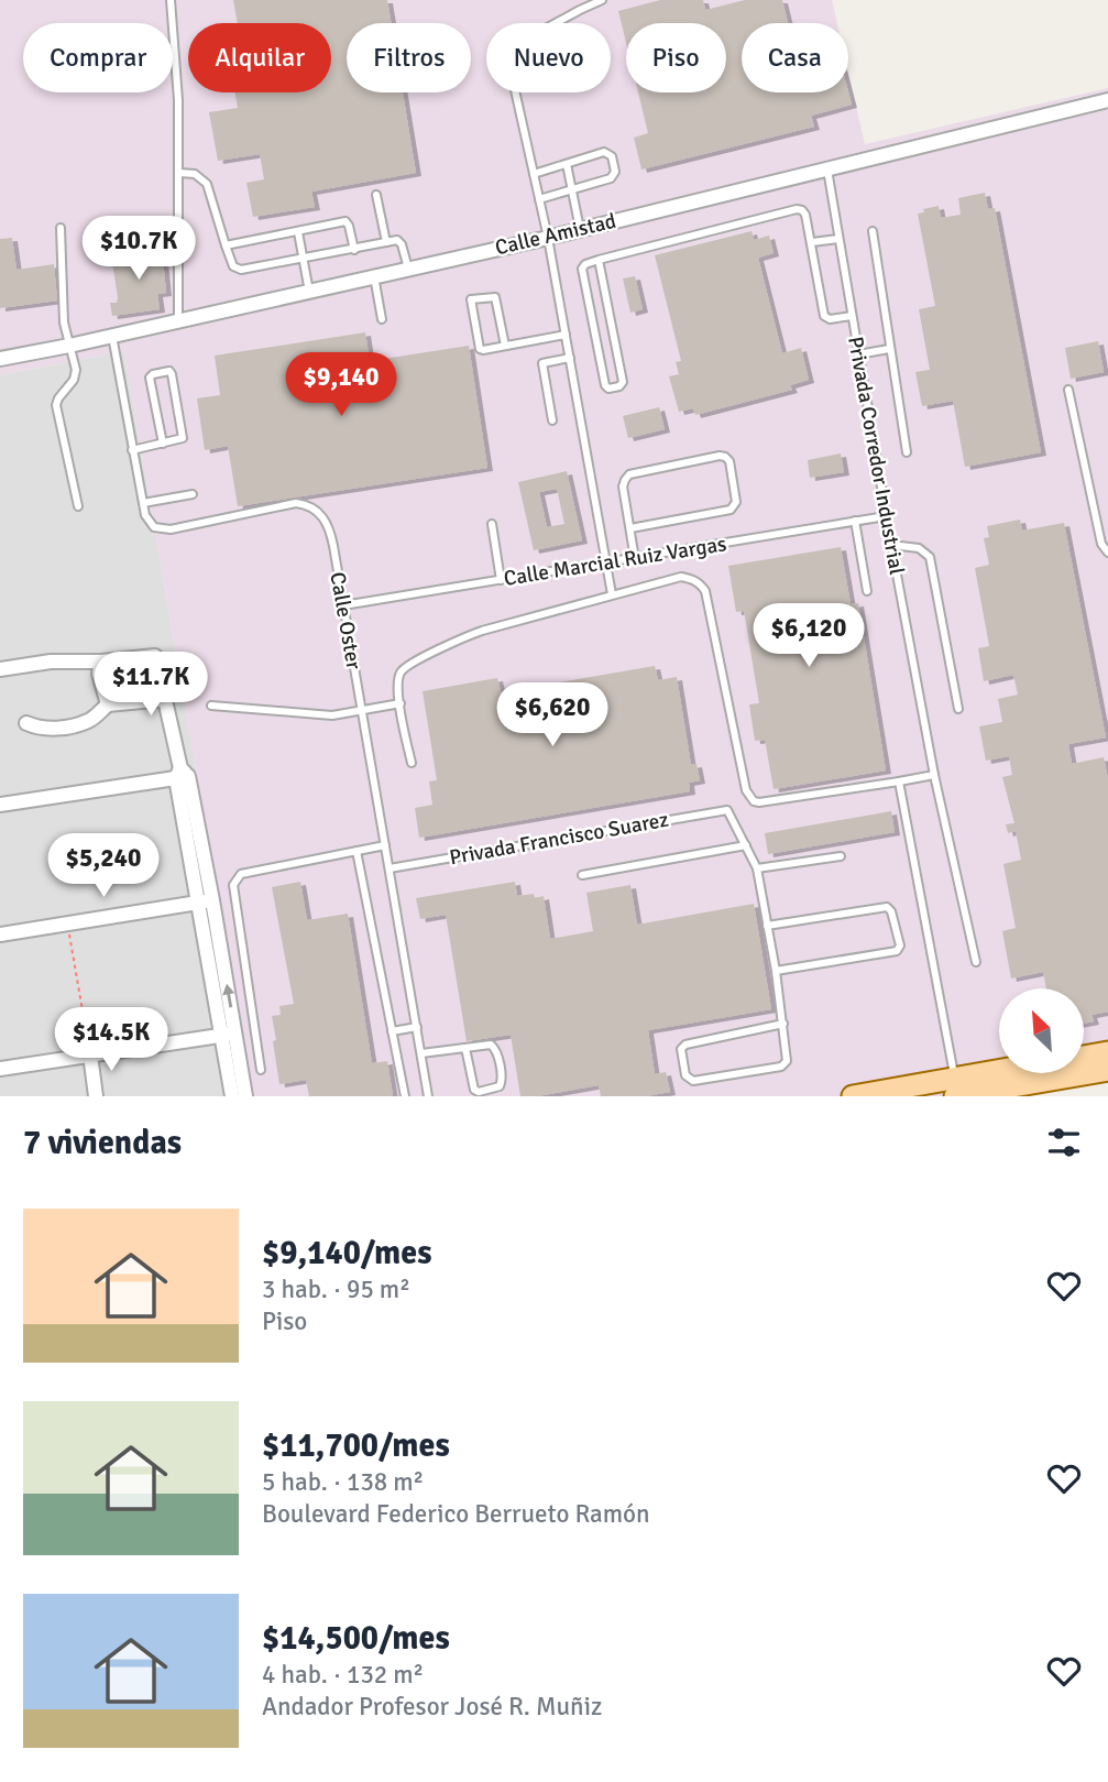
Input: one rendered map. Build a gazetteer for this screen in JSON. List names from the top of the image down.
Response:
{
  "streets": {
    "street": ["Calle Amistad"],
    "lane": [
      "Privada Corredor Industrial",
      "Calle Marcial Ruiz Vargas",
      "Calle Oster",
      "Privada Francisco Suarez"
    ]
  },
  "crossings": [
    ["Calle Amistad", "Privada Corredor Industrial"],
    ["Calle Amistad", "Calle Oster"],
    ["Privada Corredor Industrial", "Calle Marcial Ruiz Vargas"],
    ["Calle Marcial Ruiz Vargas", "Calle Oster"],
    ["Calle Oster", "Privada Francisco Suarez"]
  ],
  "north": "top left",
  "page": {
    "chip": [
      "Comprar",
      "Alquilar",
      "Filtros",
      "Nuevo",
      "Piso",
      "Casa"
    ],
    "price": [
      "$10.7K",
      "$9,140",
      "$6,120",
      "$11.7K",
      "$6,620",
      "$5,240",
      "$14.5K"
    ],
    "heading": "7 viviendas",
    "list": [
      {
        "name": "$9,140/mes",
        "note": "3 hab. · 95 m² · Piso"
      },
      {
        "name": "$11,700/mes",
        "note": "5 hab. · 138 m² · Boulevard Federico Berrueto Ramón"
      },
      {
        "name": "$14,500/mes",
        "note": "4 hab. · 132 m² · Andador Profesor José R. Muñiz"
      }
    ]
  }
}
